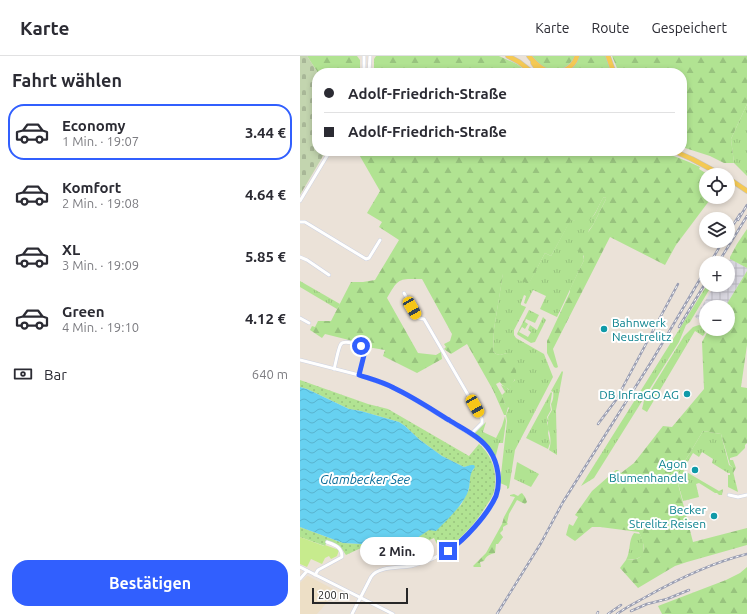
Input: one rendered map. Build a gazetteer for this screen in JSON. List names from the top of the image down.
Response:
{
  "water": ["Glambecker See"],
  "places": [
    "Bahnwerk Neustrelitz",
    "DB InfraGO AG",
    "Agon Blumenhandel",
    "Becker Strelitz Reisen"
  ],
  "scale_bar": "200 m",
  "page": {
    "header": "Karte",
    "nav": ["Karte", "Route", "Gespeichert"],
    "heading": "Fahrt wählen",
    "banner": ["Adolf-Friedrich-Straße", "Adolf-Friedrich-Straße"],
    "list": [
      {
        "name": "Economy",
        "note": "1 Min. · 19:07",
        "value": "3.44 €"
      },
      {
        "name": "Komfort",
        "note": "2 Min. · 19:08",
        "value": "4.64 €"
      },
      {
        "name": "XL",
        "note": "3 Min. · 19:09",
        "value": "5.85 €"
      },
      {
        "name": "Green",
        "note": "4 Min. · 19:10",
        "value": "4.12 €"
      }
    ],
    "map_buttons": ["+", "−"],
    "pay": ["Bar", "640 m"],
    "bubble": "2 Min.",
    "buttons": "Bestätigen",
    "scale": "200 m"
  }
}
